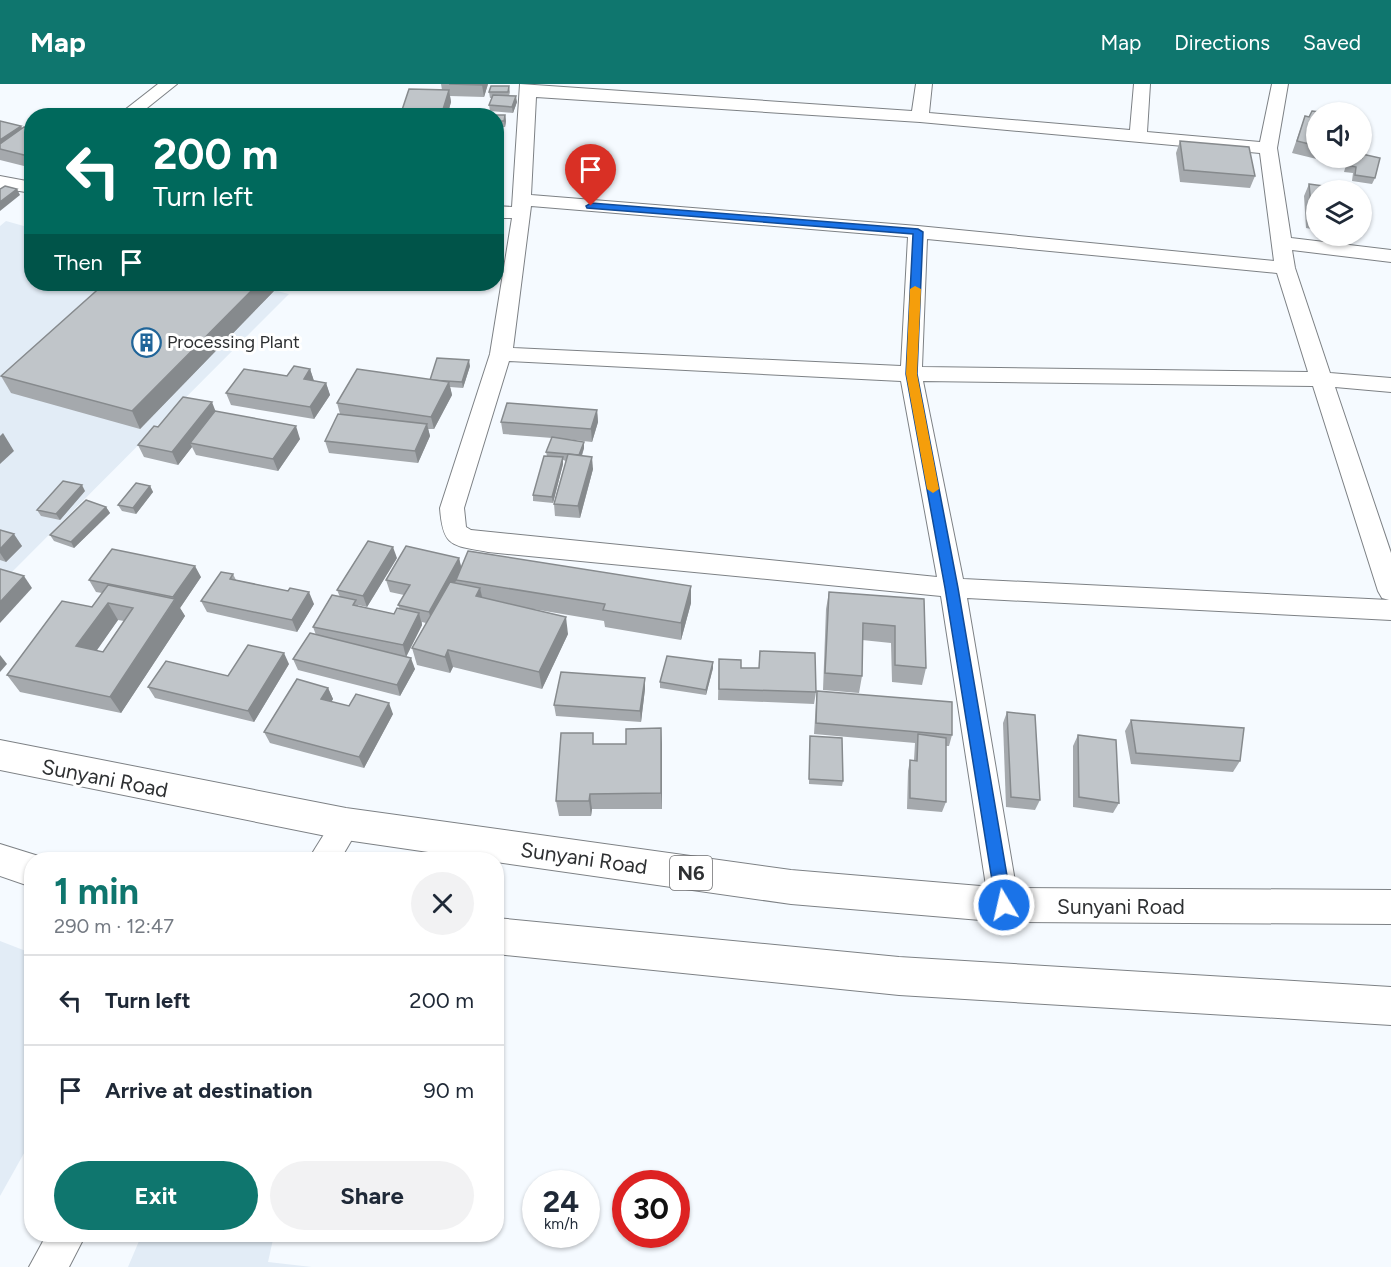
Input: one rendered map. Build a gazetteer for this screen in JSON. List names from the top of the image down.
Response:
{
  "streets": {
    "main road": ["Sunyani Road", "N6"]
  },
  "places": {
    "building": ["Processing Plant"]
  },
  "page": {
    "header": "Map",
    "nav": ["Map", "Directions", "Saved"],
    "turn": ["200 m", "Turn left"],
    "then": "Then",
    "heading": ["1 min", "290 m · 12:47"],
    "list": [
      {
        "name": "Turn left",
        "value": "200 m"
      },
      {
        "name": "Arrive at destination",
        "value": "90 m"
      }
    ],
    "buttons": ["Exit", "Share"],
    "speed": "24 km/h",
    "limit": "30"
  }
}
